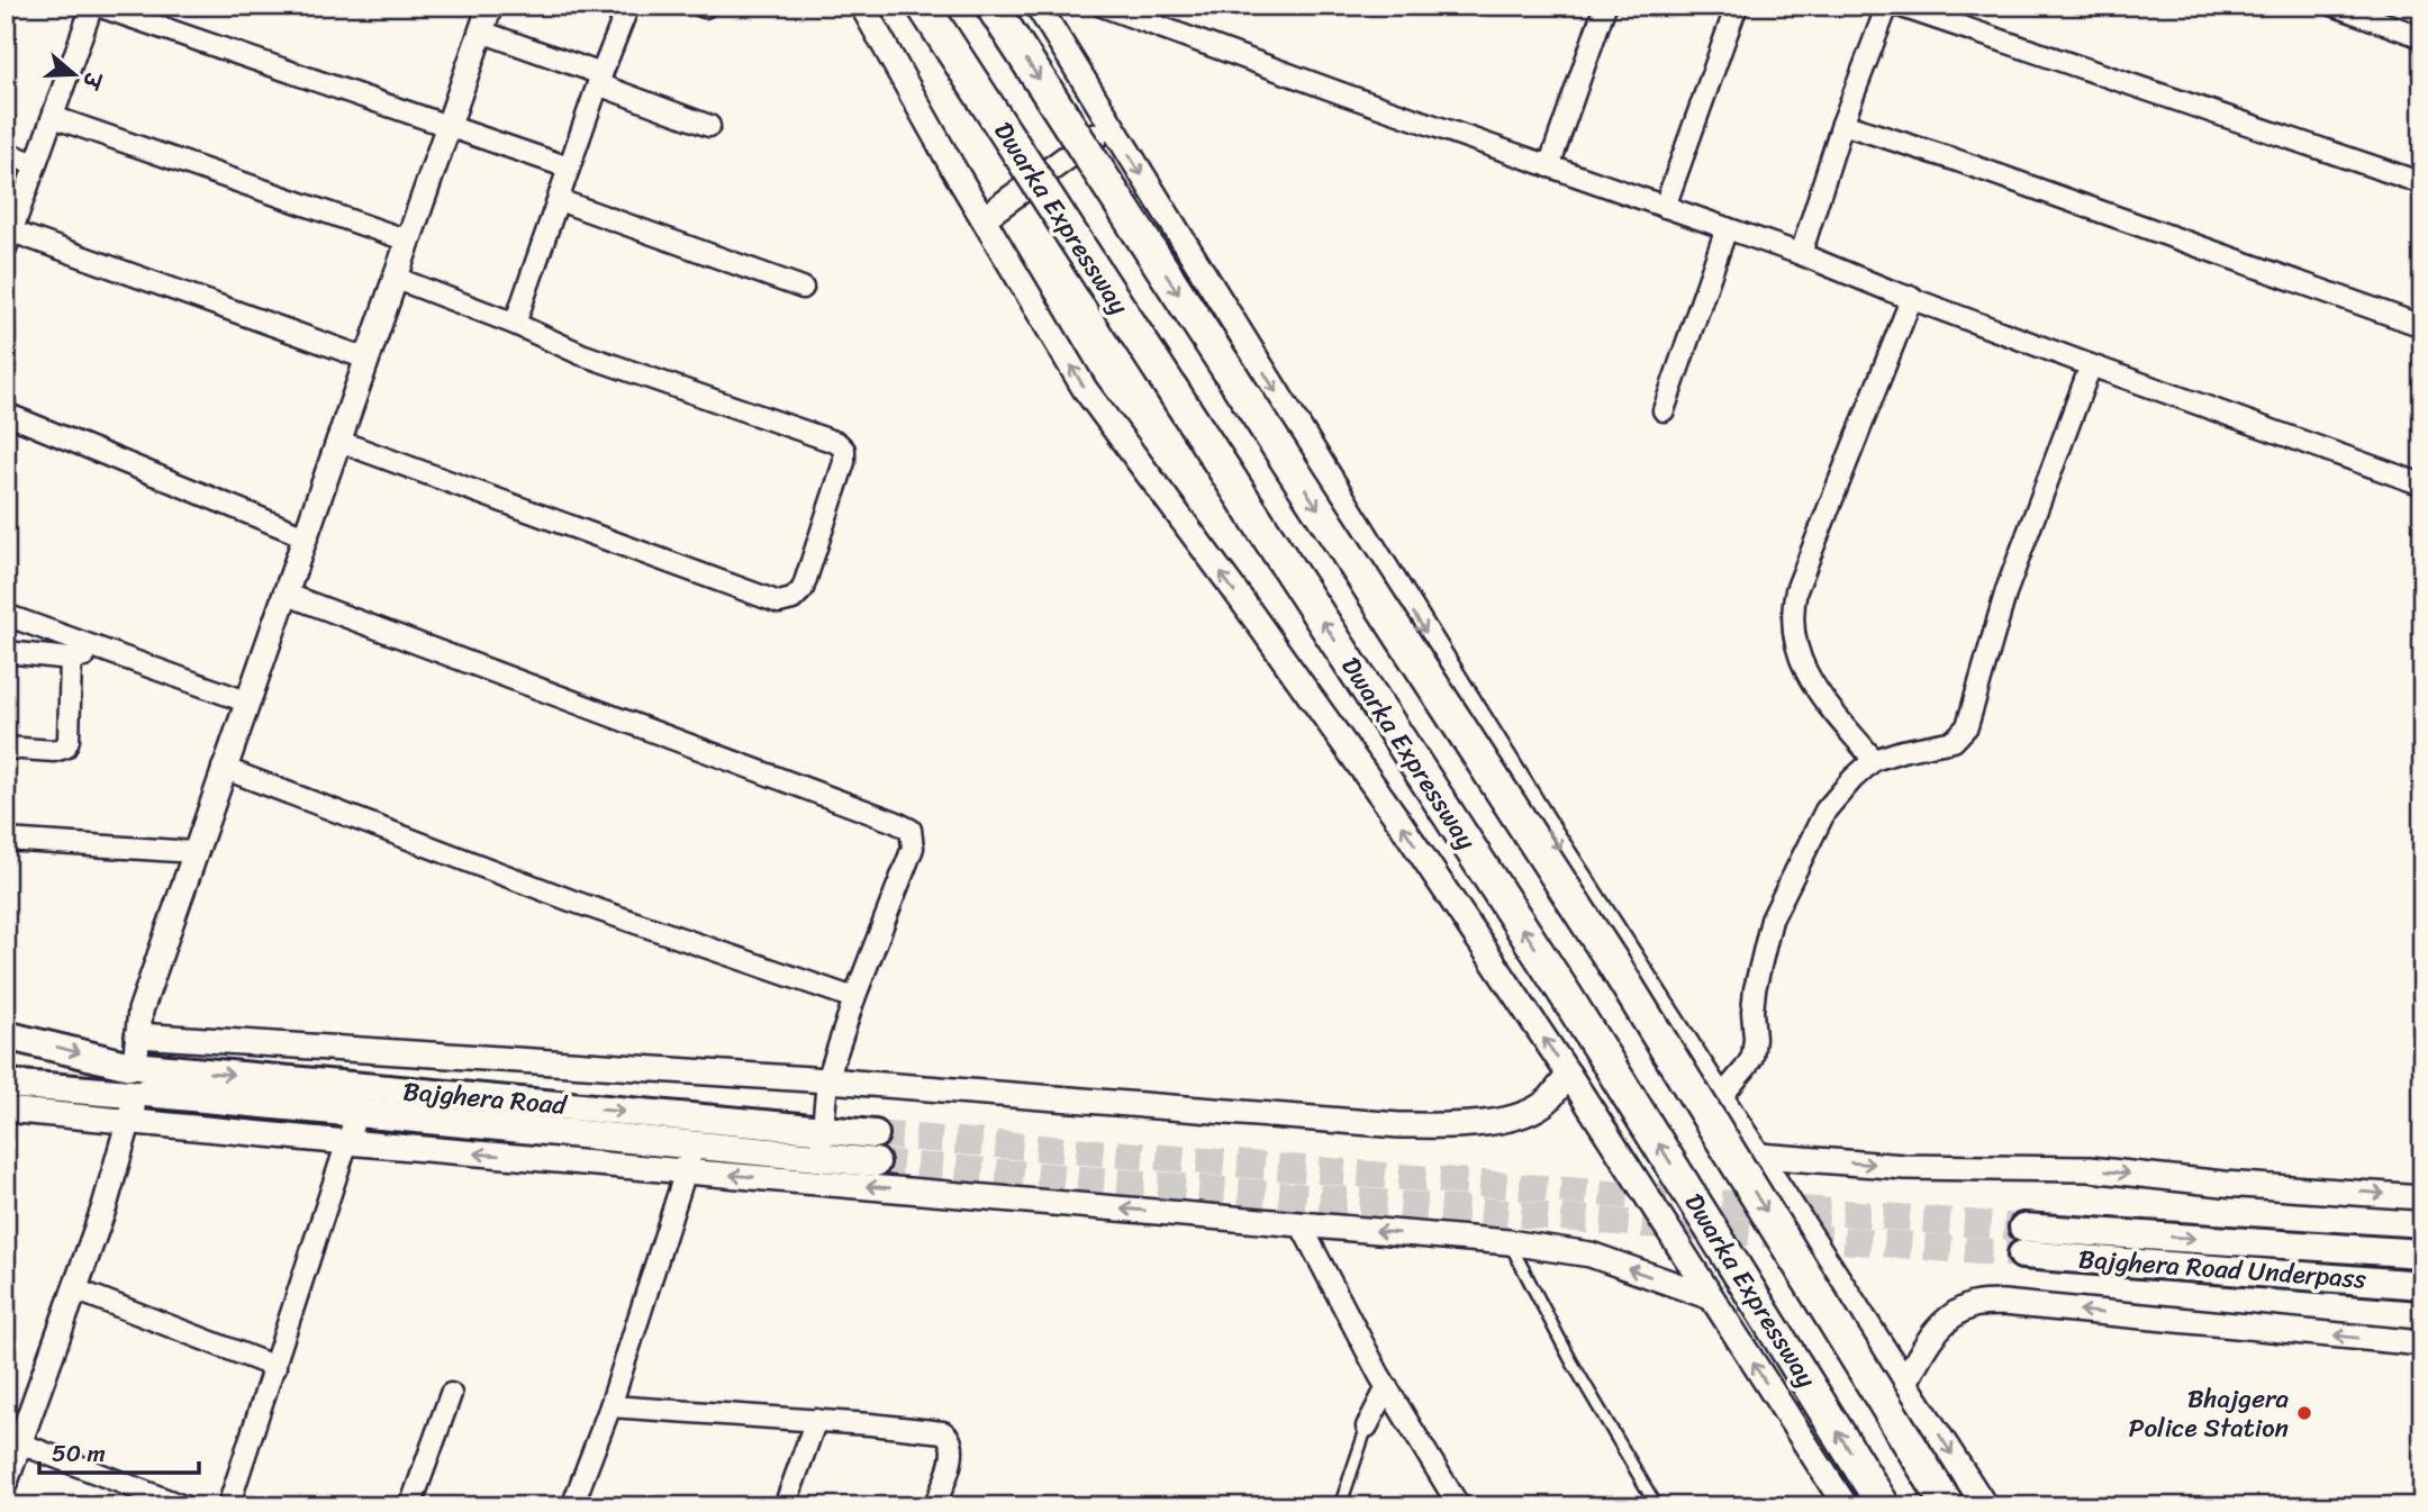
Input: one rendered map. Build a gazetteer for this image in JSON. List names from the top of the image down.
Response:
{
  "streets": {
    "highway": ["Dwarka Expressway"],
    "main road": ["Bajghera Road", "Bajghera Road Underpass"]
  },
  "places": ["Bhajgera Police Station"],
  "scale_bar": "50 m",
  "north": "right"
}
